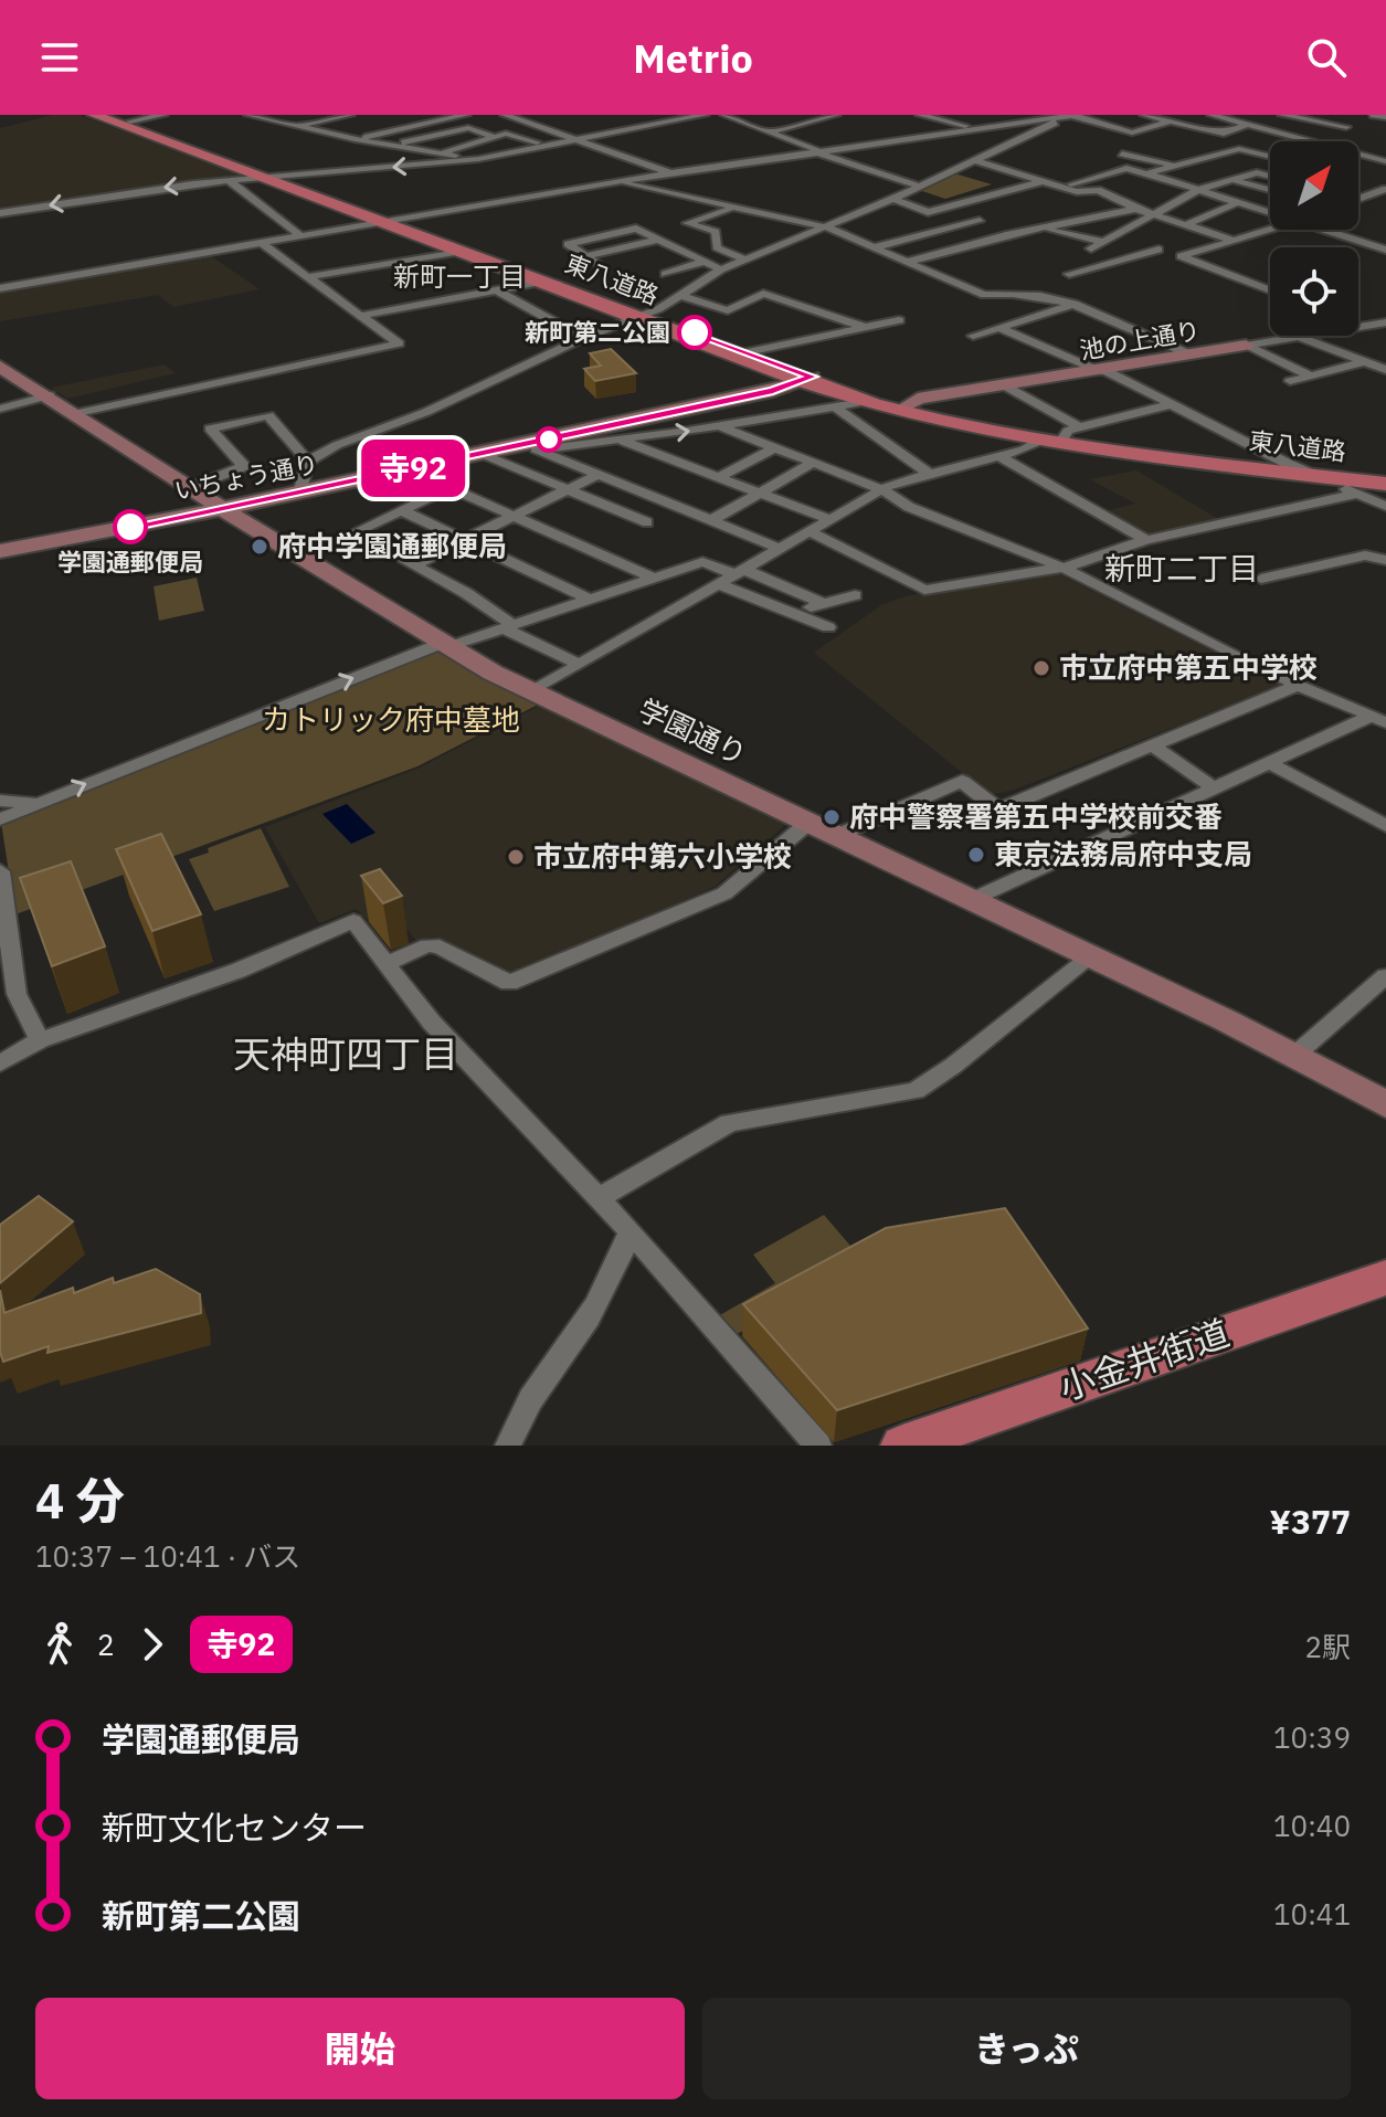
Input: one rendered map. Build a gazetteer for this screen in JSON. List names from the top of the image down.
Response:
{
  "streets": {
    "main road": ["東八道路", "小金井街道"],
    "street": ["池の上通り", "いちょう通り", "学園通り"]
  },
  "crossings": [
    ["東八道路", "池の上通り"],
    ["東八道路", "いちょう通り"],
    ["いちょう通り", "学園通り"]
  ],
  "districts": ["新町一丁目", "新町二丁目", "天神町四丁目"],
  "parks": ["カトリック府中墓地"],
  "places": [
    "新町第二公園",
    "学園通郵便局",
    "府中学園通郵便局",
    "市立府中第五中学校",
    "府中警察署第五中学校前交番",
    "東京法務局府中支局",
    "市立府中第六小学校"
  ],
  "lines": ["bus line 寺92"],
  "north": "top right",
  "page": {
    "header": "Metrio",
    "on_map": "寺92",
    "heading": ["4 分", "10:37 – 10:41 · バス", "¥377"],
    "legs": ["2", "寺92", "2駅"],
    "list": [
      {
        "name": "学園通郵便局",
        "value": "10:39"
      },
      {
        "name": "新町文化センター",
        "value": "10:40"
      },
      {
        "name": "新町第二公園",
        "value": "10:41"
      }
    ],
    "buttons": ["開始", "きっぷ"]
  }
}
